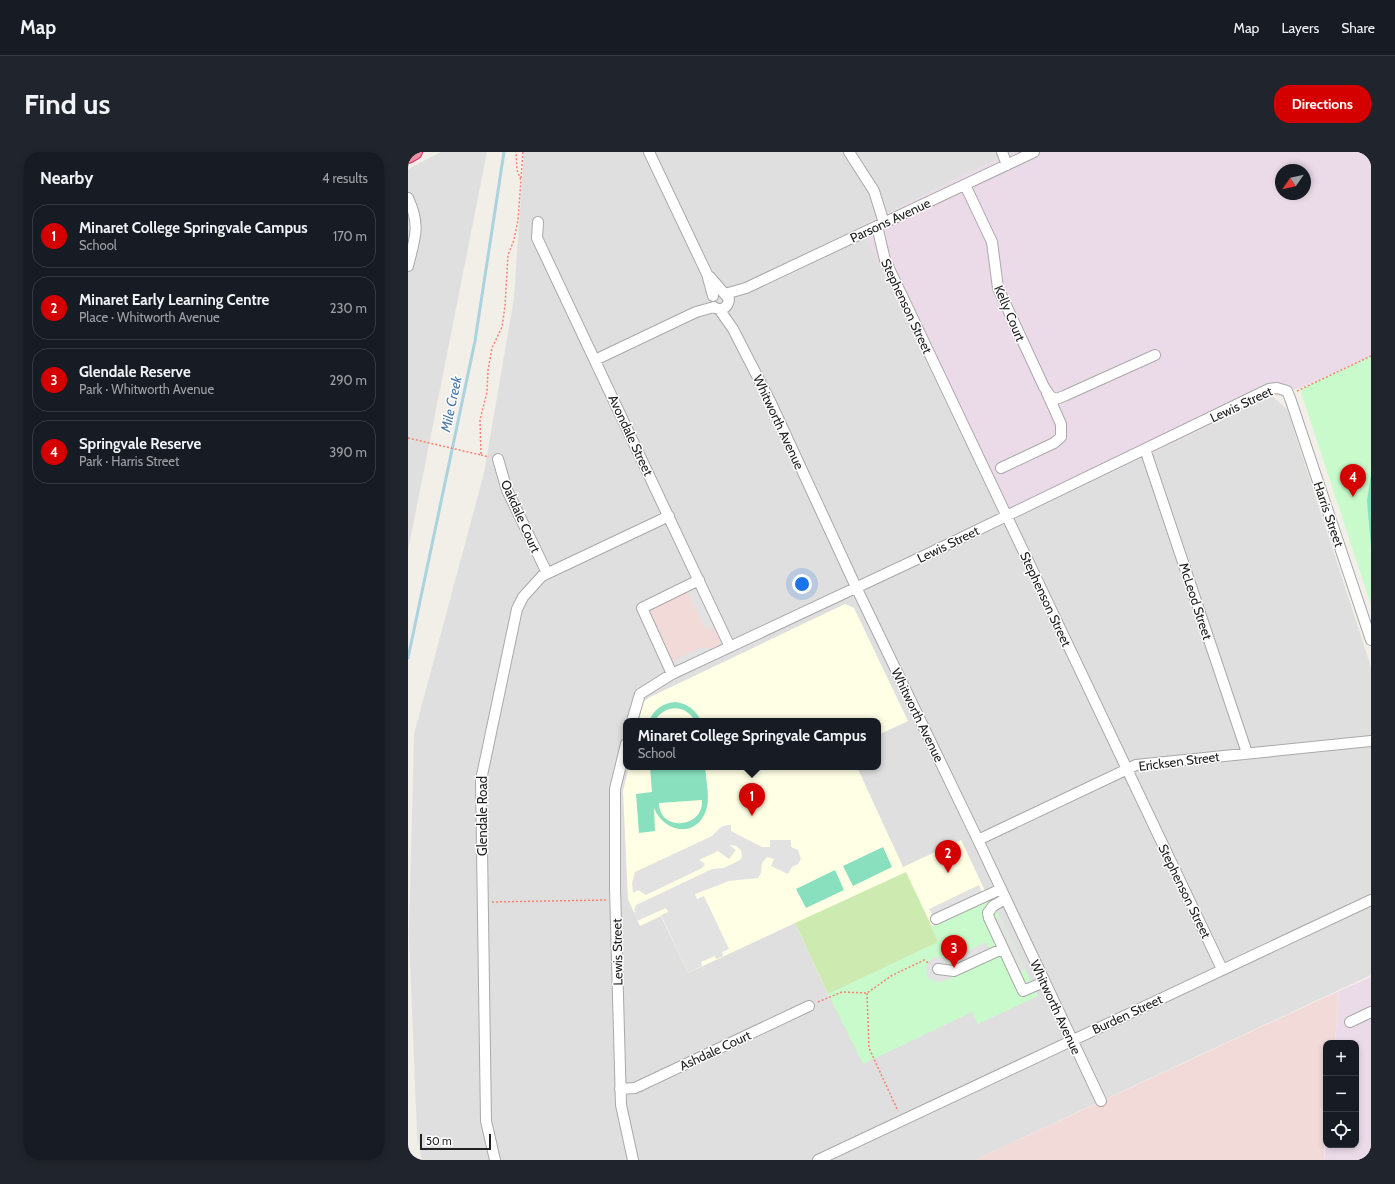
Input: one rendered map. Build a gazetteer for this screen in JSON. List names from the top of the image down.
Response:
{
  "streets": {
    "street": [
      "Parsons Avenue",
      "Stephenson Street",
      "Kelly Court",
      "Lewis Street",
      "Whitworth Avenue",
      "Avondale Street",
      "Harris Street",
      "Oakdale Court",
      "McLeod Street",
      "Ericksen Street",
      "Glendale Road",
      "Burden Street",
      "Ashdale Court"
    ]
  },
  "crossings": [
    ["Parsons Avenue", "Stephenson Street"],
    ["Parsons Avenue", "Kelly Court"],
    ["Parsons Avenue", "Whitworth Avenue"],
    ["Parsons Avenue", "Avondale Street"],
    ["Stephenson Street", "Lewis Street"],
    ["Stephenson Street", "Ericksen Street"],
    ["Stephenson Street", "Burden Street"],
    ["Lewis Street", "Whitworth Avenue"],
    ["Lewis Street", "Avondale Street"],
    ["Lewis Street", "Harris Street"],
    ["Lewis Street", "McLeod Street"],
    ["Lewis Street", "Ashdale Court"],
    ["Whitworth Avenue", "Ericksen Street"],
    ["Whitworth Avenue", "Burden Street"],
    ["Avondale Street", "Glendale Road"],
    ["Oakdale Court", "Glendale Road"],
    ["McLeod Street", "Ericksen Street"]
  ],
  "water": ["Mile Creek"],
  "scale_bar": "50 m",
  "north": "bottom left",
  "page": {
    "header": "Map",
    "nav": ["Map", "Layers", "Share"],
    "buttons": "Directions",
    "title": "Find us",
    "heading": ["Nearby", "4 results"],
    "list": [
      {
        "mark": "1",
        "name": "Minaret College Springvale Campus",
        "note": "School",
        "value": "170 m"
      },
      {
        "mark": "2",
        "name": "Minaret Early Learning Centre",
        "note": "Place · Whitworth Avenue",
        "value": "230 m"
      },
      {
        "mark": "3",
        "name": "Glendale Reserve",
        "note": "Park · Whitworth Avenue",
        "value": "290 m"
      },
      {
        "mark": "4",
        "name": "Springvale Reserve",
        "note": "Park · Harris Street",
        "value": "390 m"
      }
    ],
    "pins": [
      "4",
      "1",
      "2",
      "3"
    ],
    "popup": ["Minaret College Springvale Campus", "School"],
    "map_buttons": ["+", "−"],
    "scale": "50 m"
  }
}
